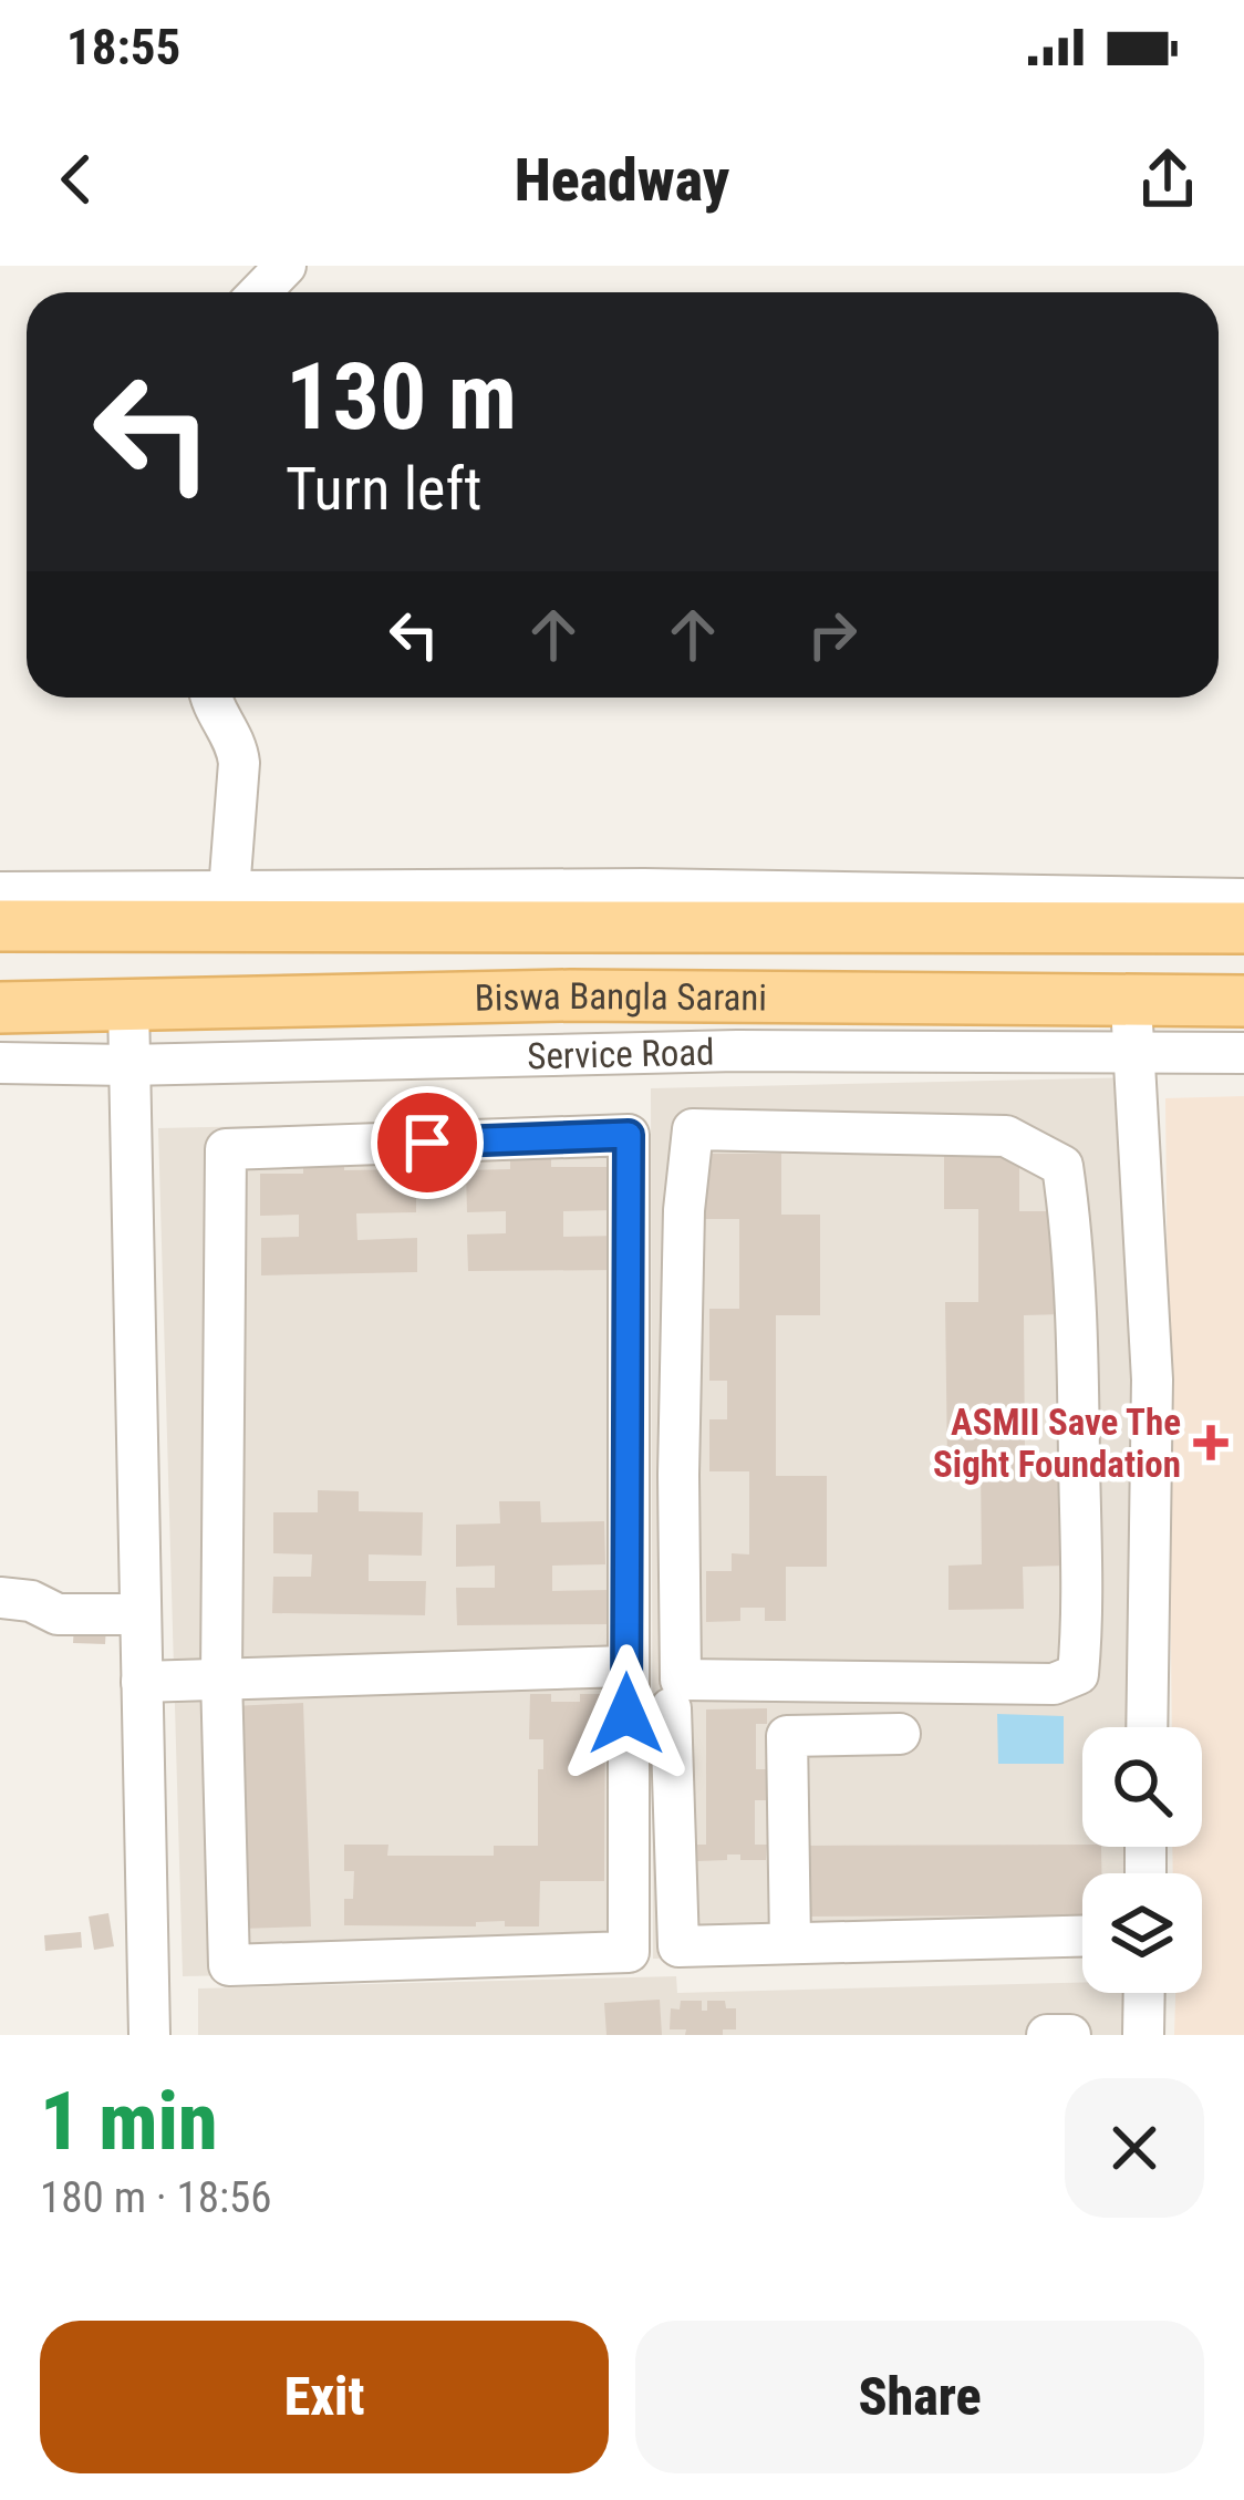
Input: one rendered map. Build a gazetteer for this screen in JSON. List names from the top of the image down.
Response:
{
  "streets": {
    "main road": ["Biswa Bangla Sarani"],
    "street": ["Service Road"]
  },
  "places": {
    "health": ["ASMII Save The Sight Foundation"]
  },
  "page": {
    "status": "18:55",
    "header": "Headway",
    "turn": ["130 m", "Turn left"],
    "heading": ["1 min", "180 m · 18:56"],
    "buttons": ["Exit", "Share"]
  }
}
